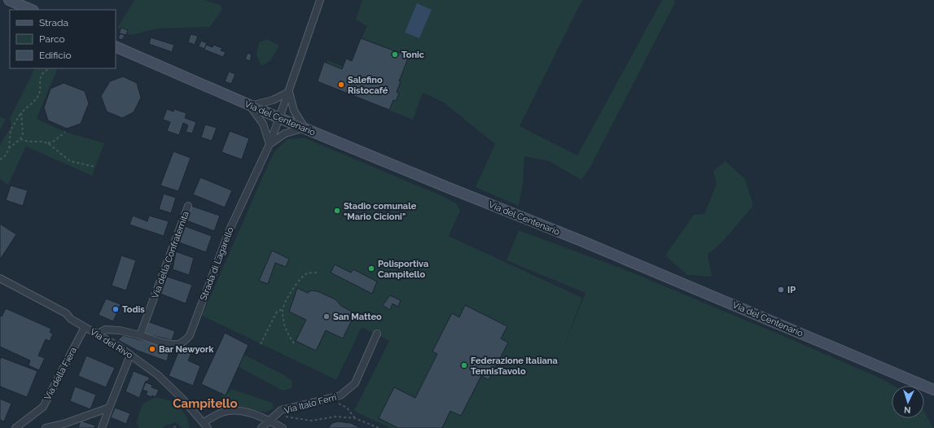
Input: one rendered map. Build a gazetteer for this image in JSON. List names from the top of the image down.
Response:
{
  "streets": {
    "street": [
      "Via del Centenario",
      "Via della Confraternita",
      "Strada di Lagarello",
      "Via del Rivo",
      "Via della Fiera",
      "Via Italo Ferri"
    ]
  },
  "crossings": [
    ["Via del Centenario", "Strada di Lagarello"],
    ["Via della Confraternita", "Strada di Lagarello"],
    ["Via del Rivo", "Via della Fiera"]
  ],
  "districts": ["Campitello"],
  "places": [
    "Tonic",
    "Salefino Ristocafé",
    "Stadio comunale \"Mario Cicioni\"",
    "Polisportiva Campitello",
    "IP",
    "Todis",
    "San Matteo",
    "Bar Newyork",
    "Federazione Italiana TennisTavolo"
  ],
  "legend": ["Strada", "Parco", "Edificio"],
  "north": "bottom"
}
